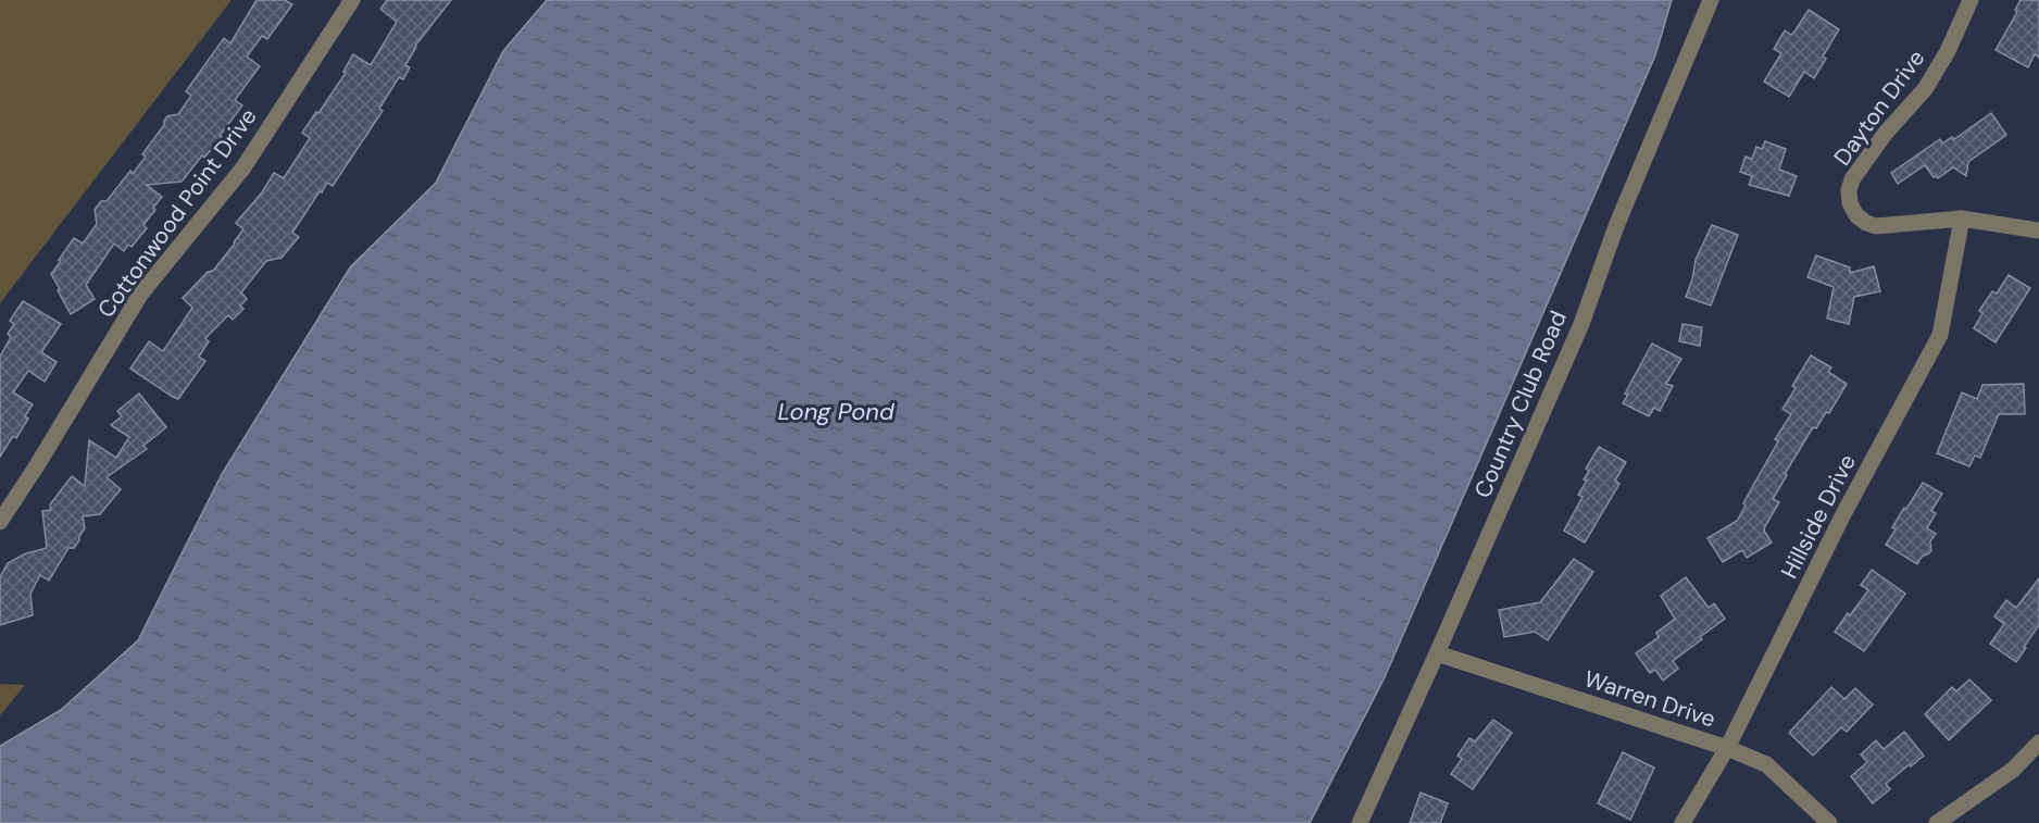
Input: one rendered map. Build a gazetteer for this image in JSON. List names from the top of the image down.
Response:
{
  "streets": {
    "street": [
      "Dayton Drive",
      "Cottonwood Point Drive",
      "Country Club Road",
      "Hillside Drive",
      "Warren Drive"
    ]
  },
  "crossings": [
    ["Dayton Drive", "Hillside Drive"],
    ["Country Club Road", "Warren Drive"],
    ["Hillside Drive", "Warren Drive"]
  ],
  "water": ["Long Pond"]
}
